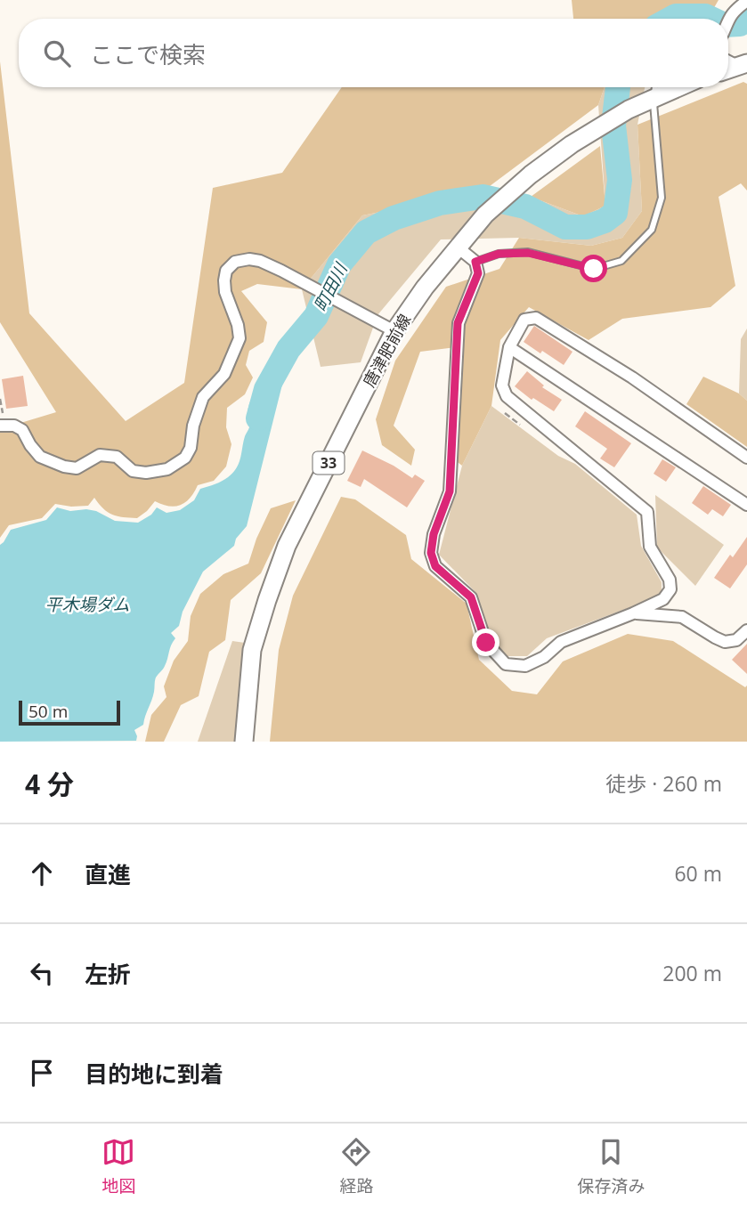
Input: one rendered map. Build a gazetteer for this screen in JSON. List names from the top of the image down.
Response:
{
  "streets": {
    "main road": ["唐津肥前線", "33"]
  },
  "water": ["町田川", "平木場ダム"],
  "scale_bar": "50 m",
  "page": {
    "search": "ここで検索",
    "scale": "50 m",
    "heading": ["4 分", "徒歩 · 260 m"],
    "list": [
      ["直進", "60 m"],
      ["左折", "200 m"],
      "目的地に到着"
    ],
    "nav": ["地図", "経路", "保存済み"]
  }
}
